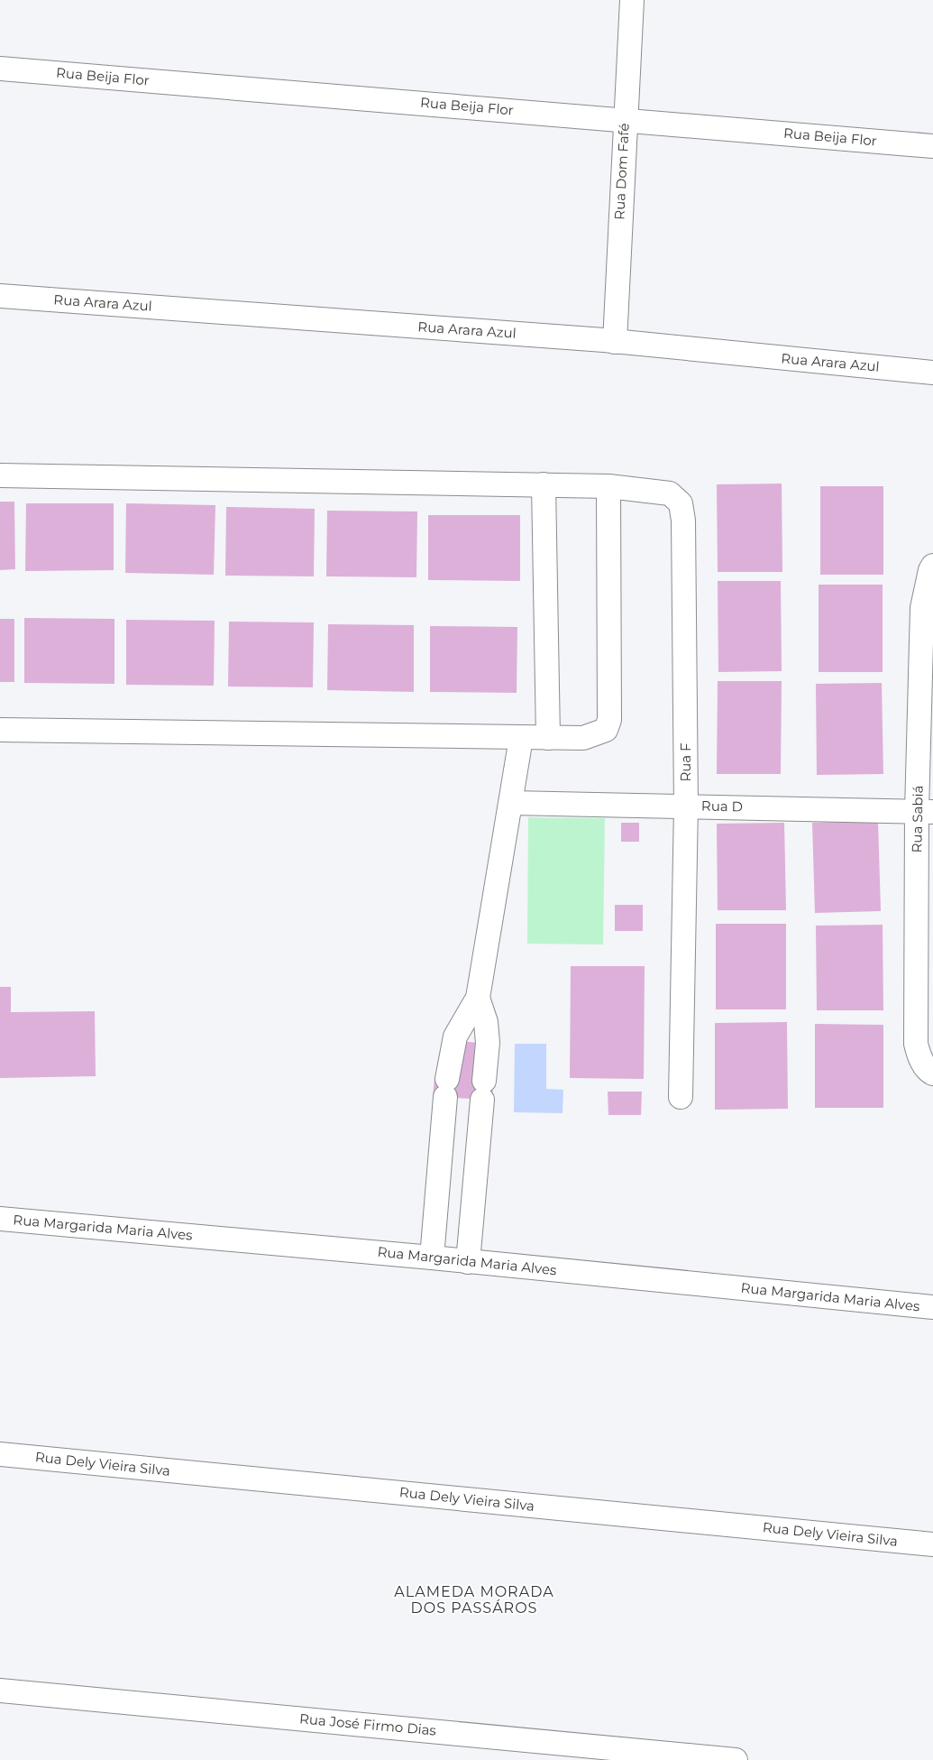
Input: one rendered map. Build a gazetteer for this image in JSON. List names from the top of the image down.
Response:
{
  "streets": {
    "street": [
      "Rua Beija Flor",
      "Rua Dom Fafé",
      "Rua Arara Azul",
      "Rua F",
      "Rua D",
      "Rua Sabiá",
      "Rua Margarida Maria Alves",
      "Rua Dely Vieira Silva",
      "Rua José Firmo Dias"
    ]
  },
  "crossings": [
    ["Rua Beija Flor", "Rua Dom Fafé"],
    ["Rua Dom Fafé", "Rua Arara Azul"],
    ["Rua F", "Rua D"],
    ["Rua D", "Rua Sabiá"]
  ],
  "districts": ["ALAMEDA MORADA DOS PASSÁROS"]
}
